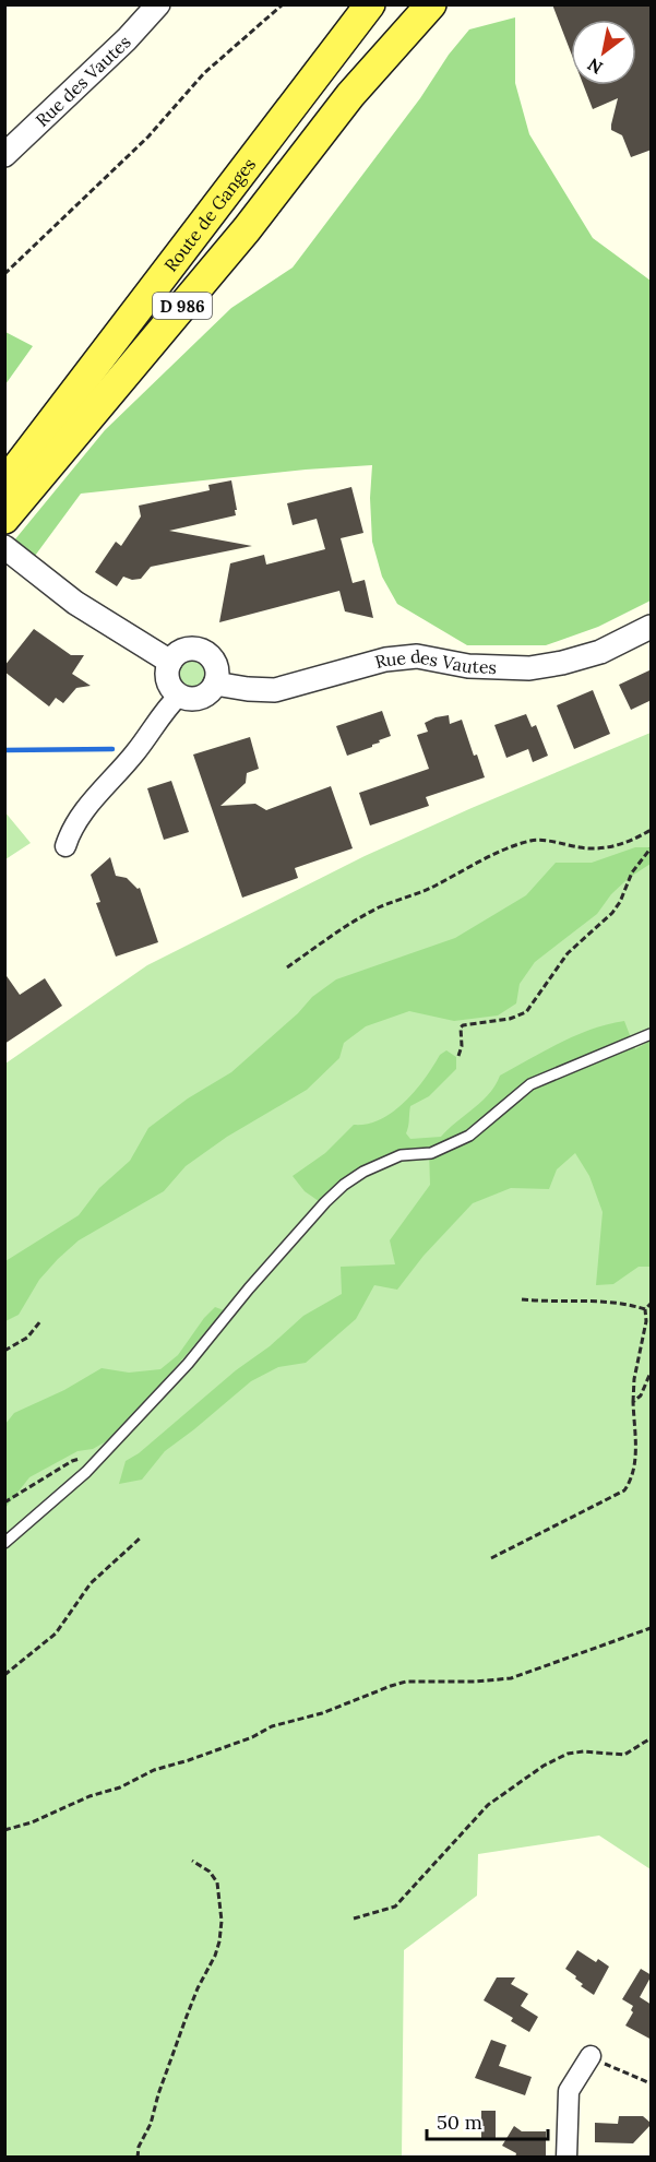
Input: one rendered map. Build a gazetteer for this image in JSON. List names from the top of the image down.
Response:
{
  "streets": {
    "main road": ["Route de Ganges", "D 986"],
    "street": ["Rue des Vautes"]
  },
  "scale_bar": "50 m",
  "north": "bottom left"
}
